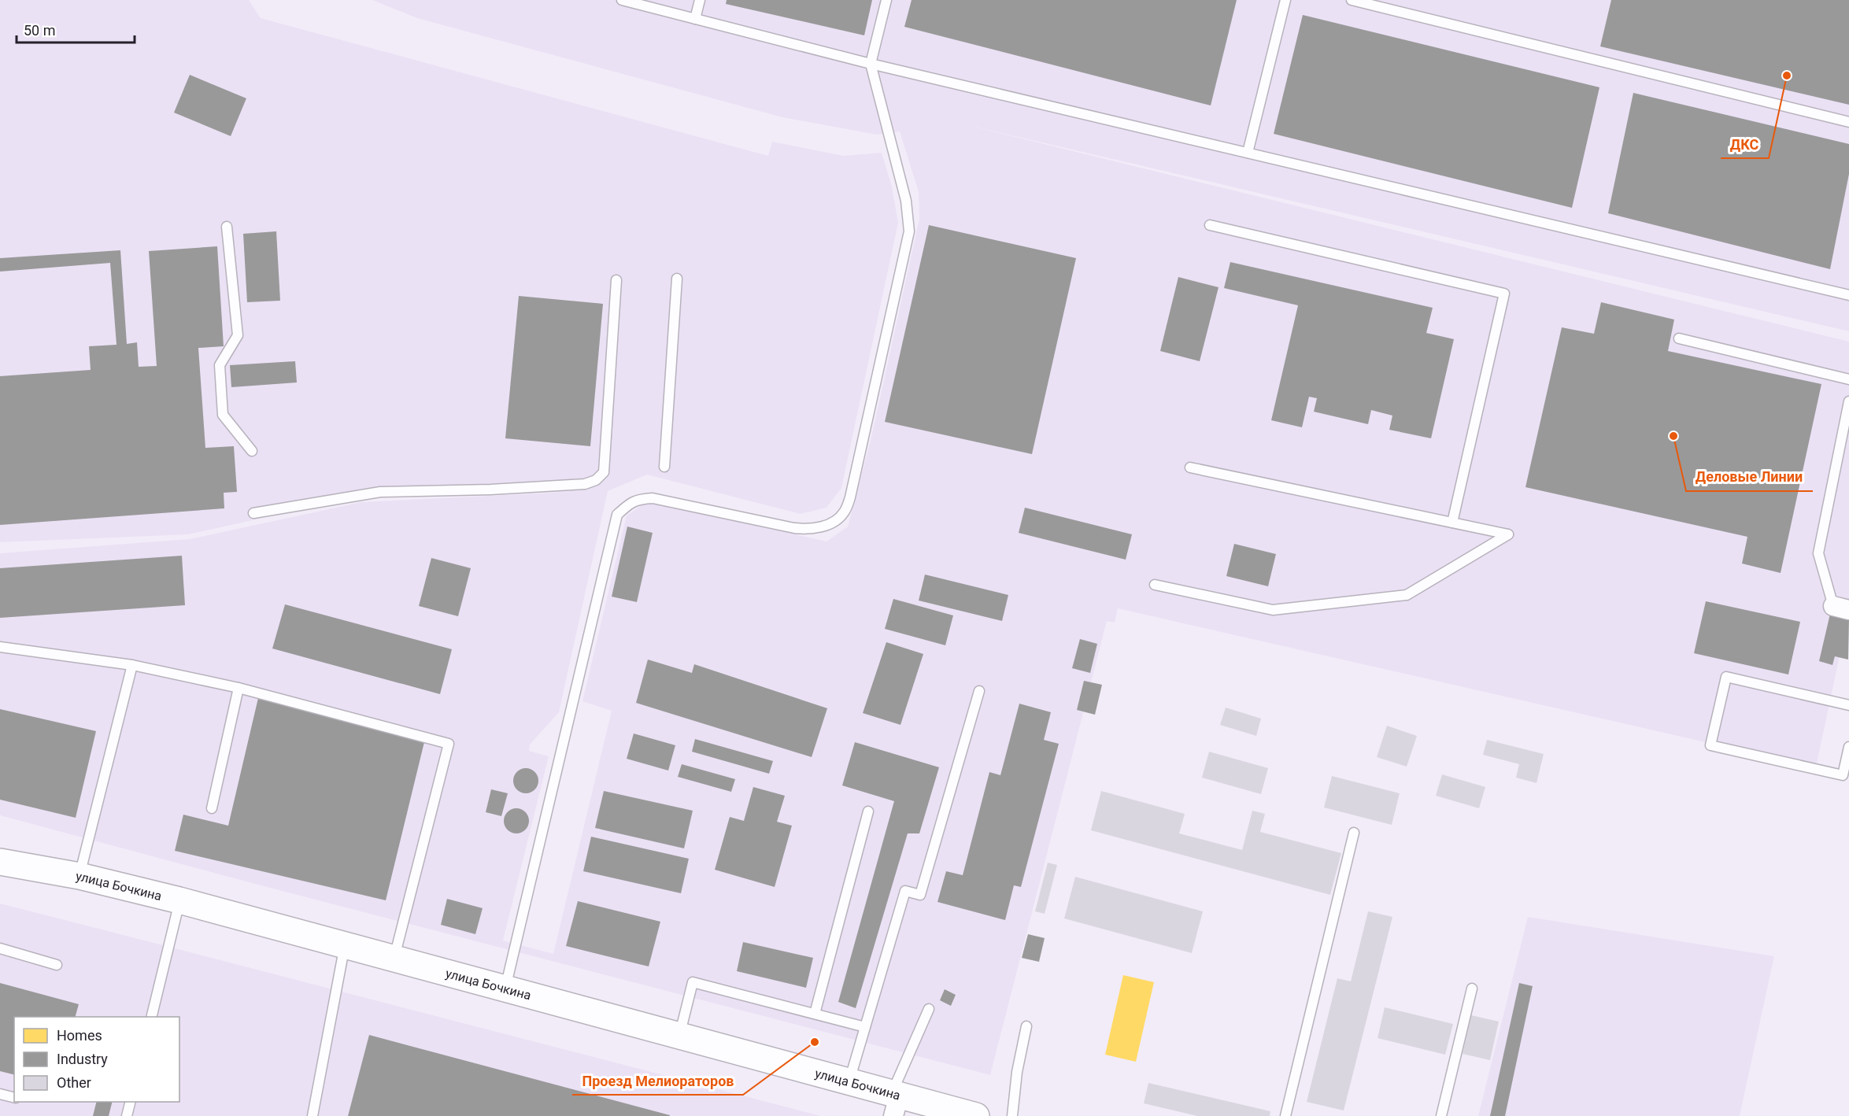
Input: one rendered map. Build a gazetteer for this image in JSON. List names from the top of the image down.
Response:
{
  "streets": {
    "street": ["улица Бочкина"]
  },
  "places": ["ДКС", "Деловые Линии", "Проезд Мелиораторов"],
  "legend": ["Homes", "Industry", "Other"],
  "scale_bar": "50 m"
}
